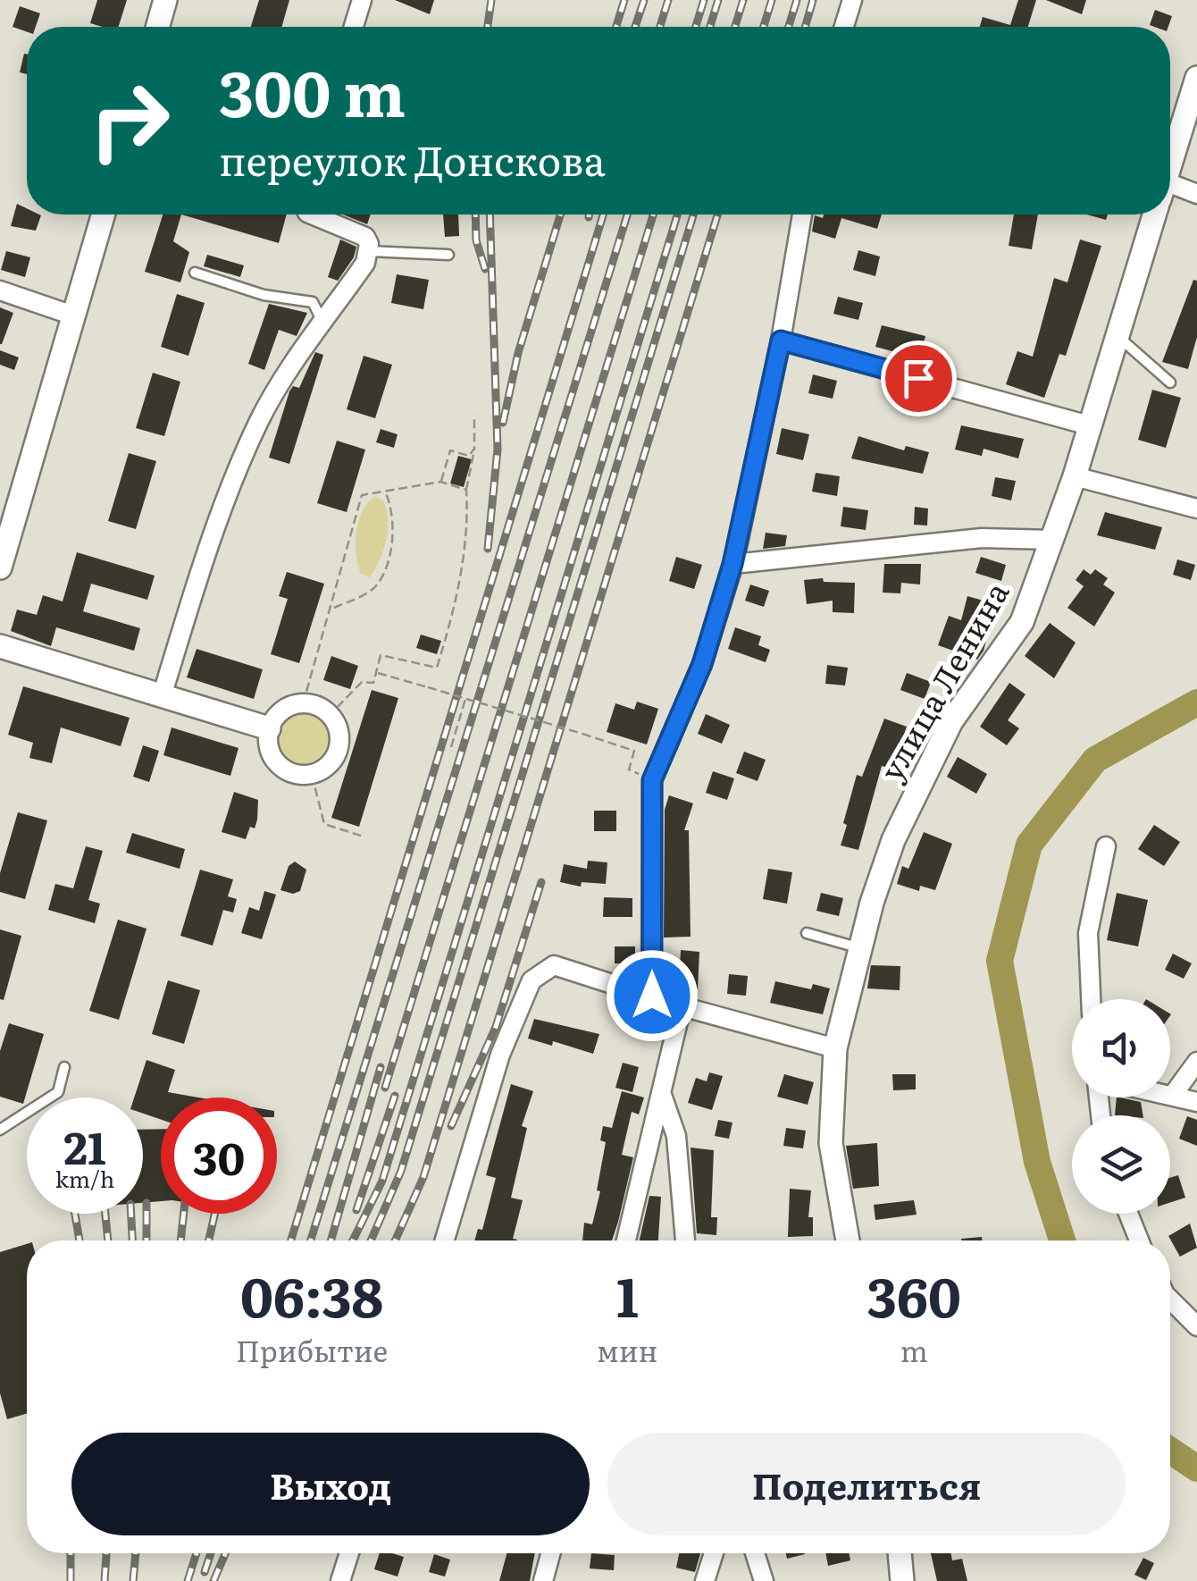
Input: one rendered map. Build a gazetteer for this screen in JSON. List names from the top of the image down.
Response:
{
  "streets": {
    "street": ["улица Ленина"]
  },
  "page": {
    "turn": ["300 m", "переулок Донскова"],
    "speed": "21 km/h",
    "limit": "30",
    "eta": [
      "06:38",
      "Прибытие",
      "1",
      "мин",
      "360",
      "m"
    ],
    "buttons": ["Выход", "Поделиться"]
  }
}
